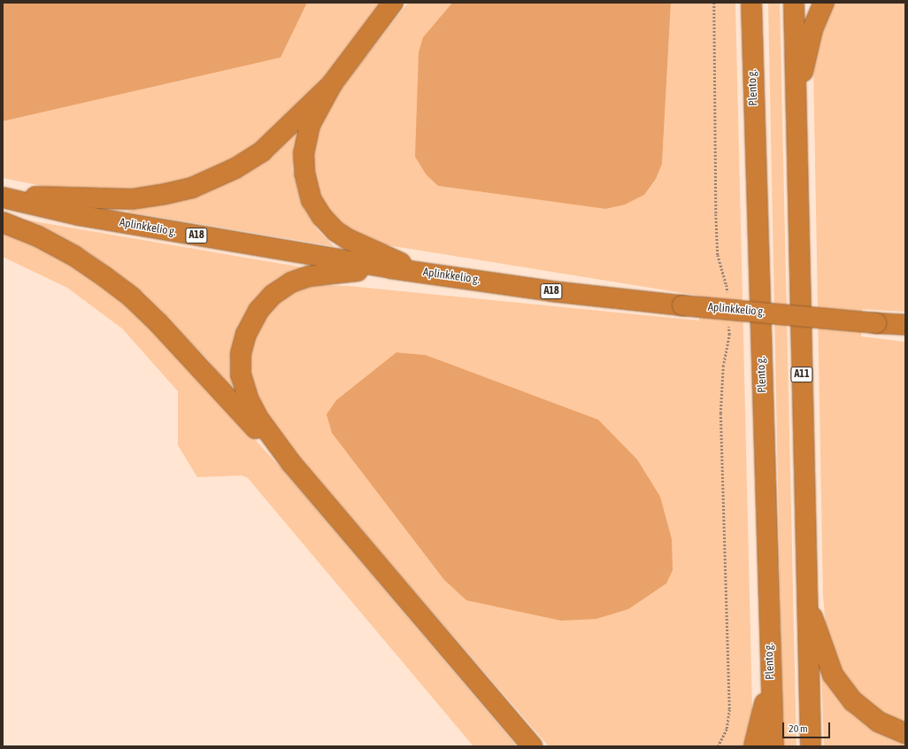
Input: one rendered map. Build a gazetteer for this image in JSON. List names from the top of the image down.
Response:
{
  "streets": {
    "highway": [
      "Plento g.",
      "Aplinkkelio g.",
      "A18",
      "A11"
    ]
  },
  "scale_bar": "20 m"
}
